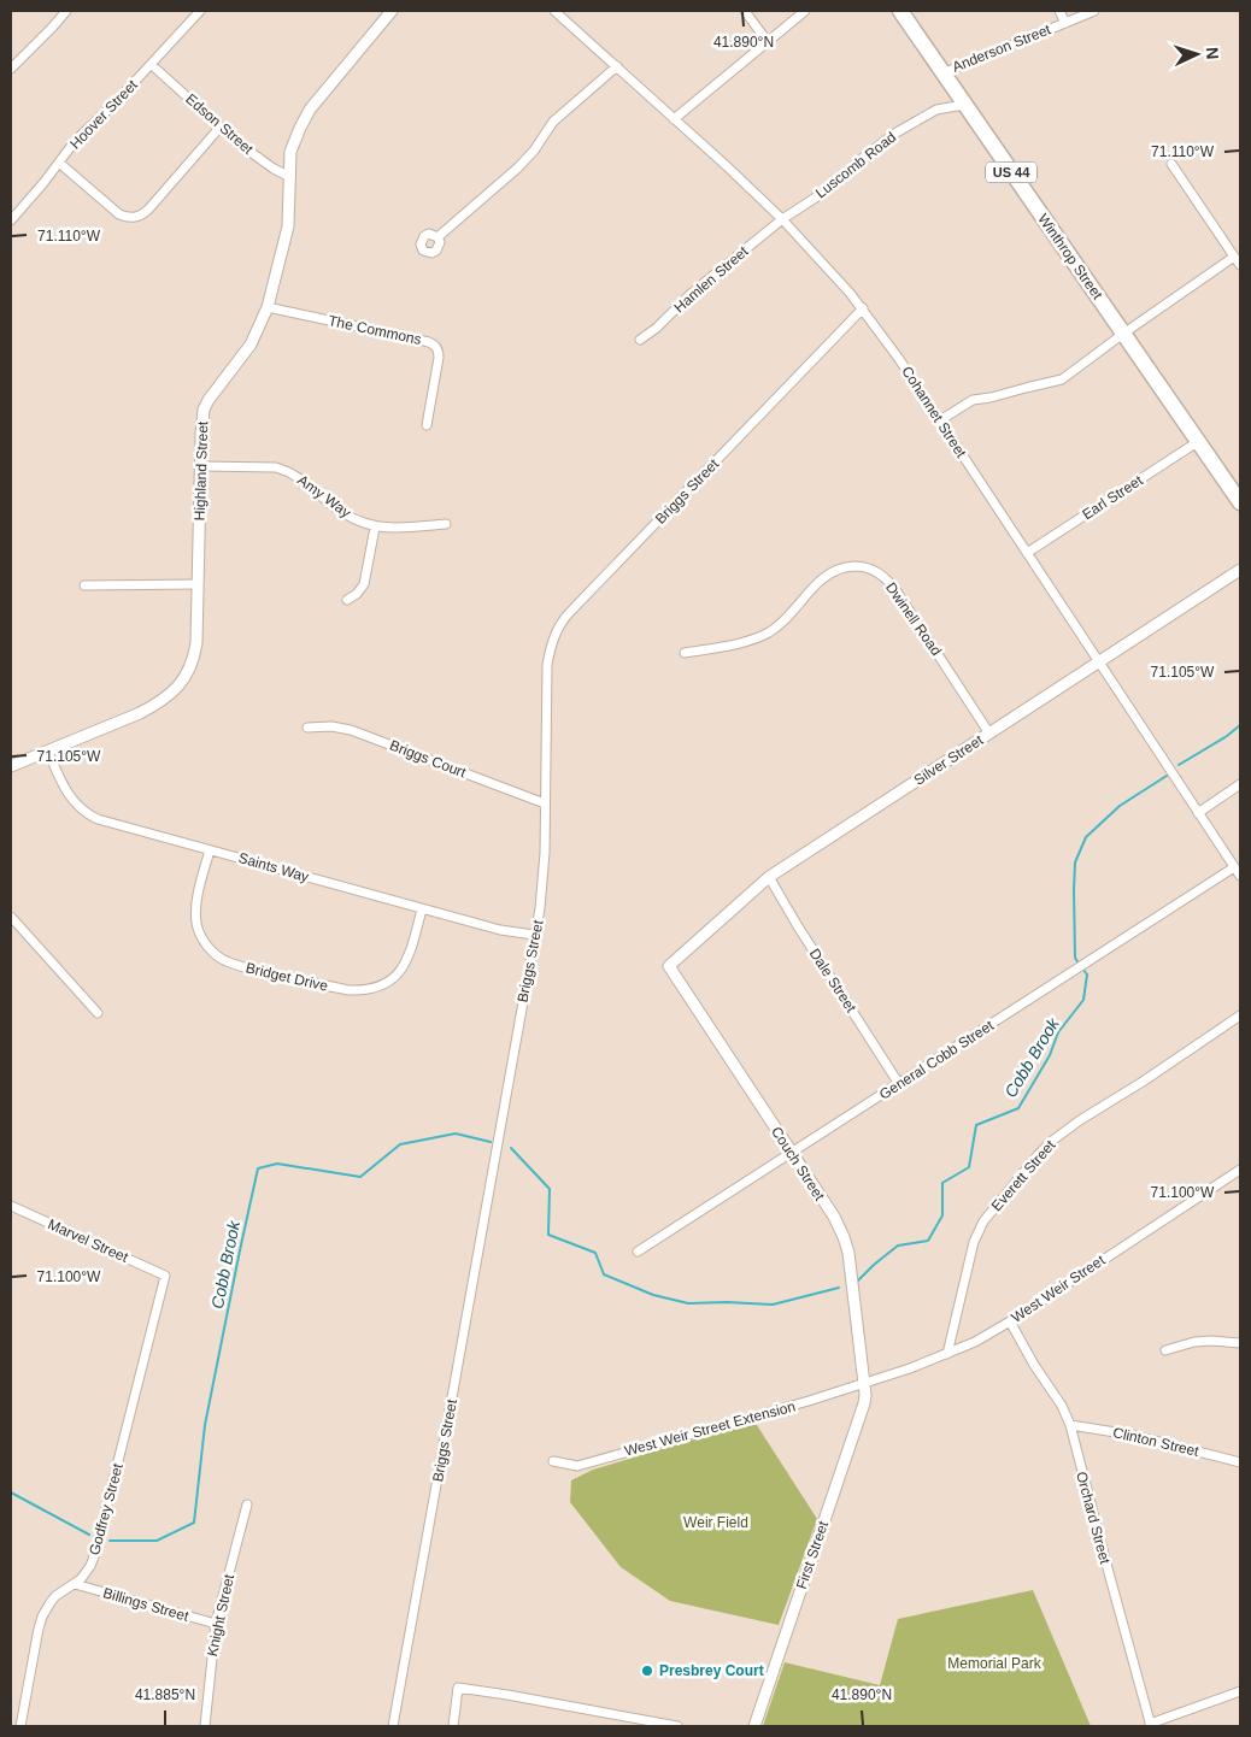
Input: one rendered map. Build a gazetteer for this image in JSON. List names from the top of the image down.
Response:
{
  "streets": {
    "highway": ["US 44", "Winthrop Street"],
    "street": [
      "Anderson Street",
      "Hoover Street",
      "Edson Street",
      "Luscomb Road",
      "Hamlen Street",
      "The Commons",
      "Cohannet Street",
      "Highland Street",
      "Briggs Street",
      "Amy Way",
      "Earl Street",
      "Dwinell Road",
      "Briggs Court",
      "Silver Street",
      "Saints Way",
      "Bridget Drive",
      "Dale Street",
      "General Cobb Street",
      "Couch Street",
      "Everett Street",
      "Marvel Street",
      "West Weir Street",
      "West Weir Street Extension",
      "Clinton Street",
      "Godfrey Street",
      "Orchard Street",
      "First Street",
      "Billings Street",
      "Knight Street"
    ]
  },
  "crossings": [
    ["Anderson Street", "Winthrop Street"],
    ["Hoover Street", "Edson Street"],
    ["Edson Street", "Highland Street"],
    ["Luscomb Road", "Winthrop Street"],
    ["Luscomb Road", "Hamlen Street"],
    ["Luscomb Road", "Cohannet Street"],
    ["Winthrop Street", "Earl Street"],
    ["Hamlen Street", "Cohannet Street"],
    ["The Commons", "Highland Street"],
    ["Cohannet Street", "Briggs Street"],
    ["Cohannet Street", "Earl Street"],
    ["Cohannet Street", "Silver Street"],
    ["Cohannet Street", "General Cobb Street"],
    ["Highland Street", "Amy Way"],
    ["Highland Street", "Saints Way"],
    ["Briggs Street", "Briggs Court"],
    ["Briggs Street", "Saints Way"],
    ["Dwinell Road", "Silver Street"],
    ["Silver Street", "Dale Street"],
    ["Silver Street", "Couch Street"],
    ["Saints Way", "Bridget Drive"],
    ["Dale Street", "General Cobb Street"],
    ["General Cobb Street", "Couch Street"],
    ["Couch Street", "West Weir Street"],
    ["Couch Street", "West Weir Street Extension"],
    ["Couch Street", "First Street"],
    ["Everett Street", "West Weir Street"],
    ["Marvel Street", "Godfrey Street"],
    ["West Weir Street", "West Weir Street Extension"],
    ["West Weir Street", "Orchard Street"],
    ["West Weir Street", "First Street"],
    ["West Weir Street Extension", "First Street"],
    ["Clinton Street", "Orchard Street"],
    ["Godfrey Street", "Billings Street"],
    ["Billings Street", "Knight Street"]
  ],
  "water": ["Cobb Brook"],
  "parks": ["Weir Field", "Memorial Park"],
  "places": ["Presbrey Court"],
  "north": "right",
  "coordinates": [
    "41.890°N",
    "71.110°W",
    "71.105°W",
    "71.100°W",
    "41.885°N"
  ]
}
